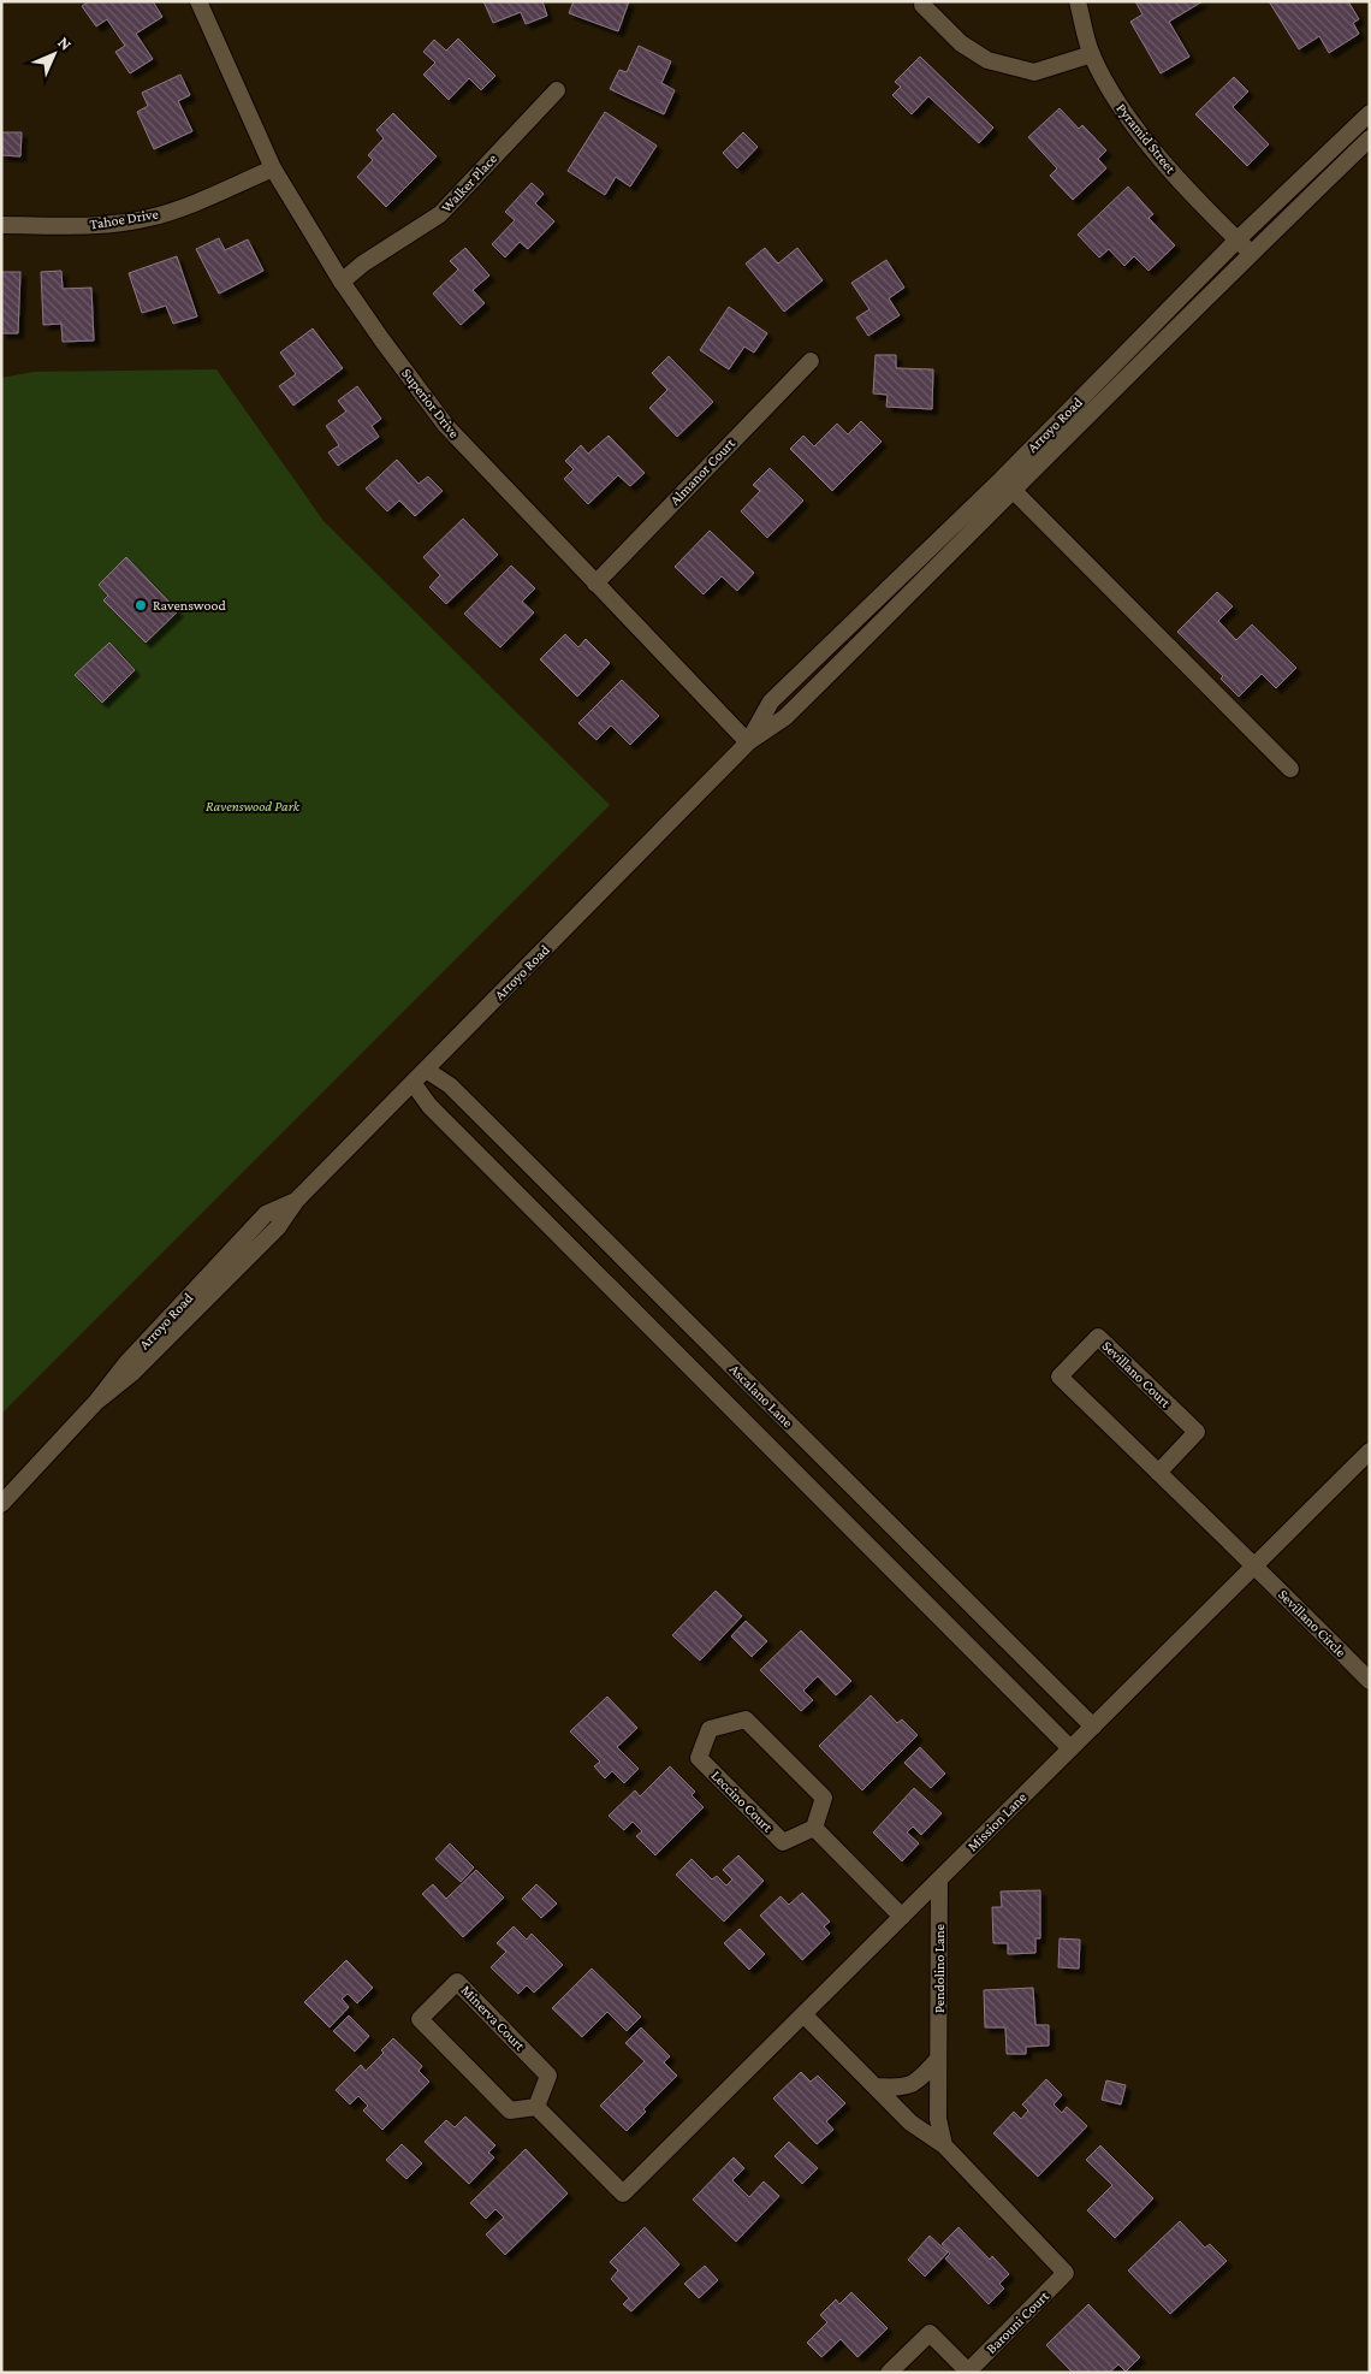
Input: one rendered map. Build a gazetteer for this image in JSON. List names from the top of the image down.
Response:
{
  "streets": {
    "street": [
      "Pyramid Street",
      "Walker Place",
      "Tahoe Drive",
      "Superior Drive",
      "Arroyo Road",
      "Almanor Court",
      "Sevillano Court",
      "Ascalano Lane",
      "Sevillano Circle",
      "Leccino Court",
      "Mission Lane",
      "Pendolino Lane",
      "Minerva Court",
      "Barouni Court"
    ]
  },
  "crossings": [
    ["Pyramid Street", "Arroyo Road"],
    ["Walker Place", "Superior Drive"],
    ["Tahoe Drive", "Superior Drive"],
    ["Superior Drive", "Arroyo Road"],
    ["Superior Drive", "Almanor Court"],
    ["Arroyo Road", "Ascalano Lane"],
    ["Sevillano Court", "Sevillano Circle"],
    ["Sevillano Court", "Mission Lane"],
    ["Ascalano Lane", "Mission Lane"],
    ["Sevillano Circle", "Mission Lane"],
    ["Mission Lane", "Pendolino Lane"],
    ["Mission Lane", "Minerva Court"],
    ["Pendolino Lane", "Barouni Court"]
  ],
  "parks": ["Ravenswood Park"],
  "places": ["Ravenswood"],
  "north": "top right"
}
